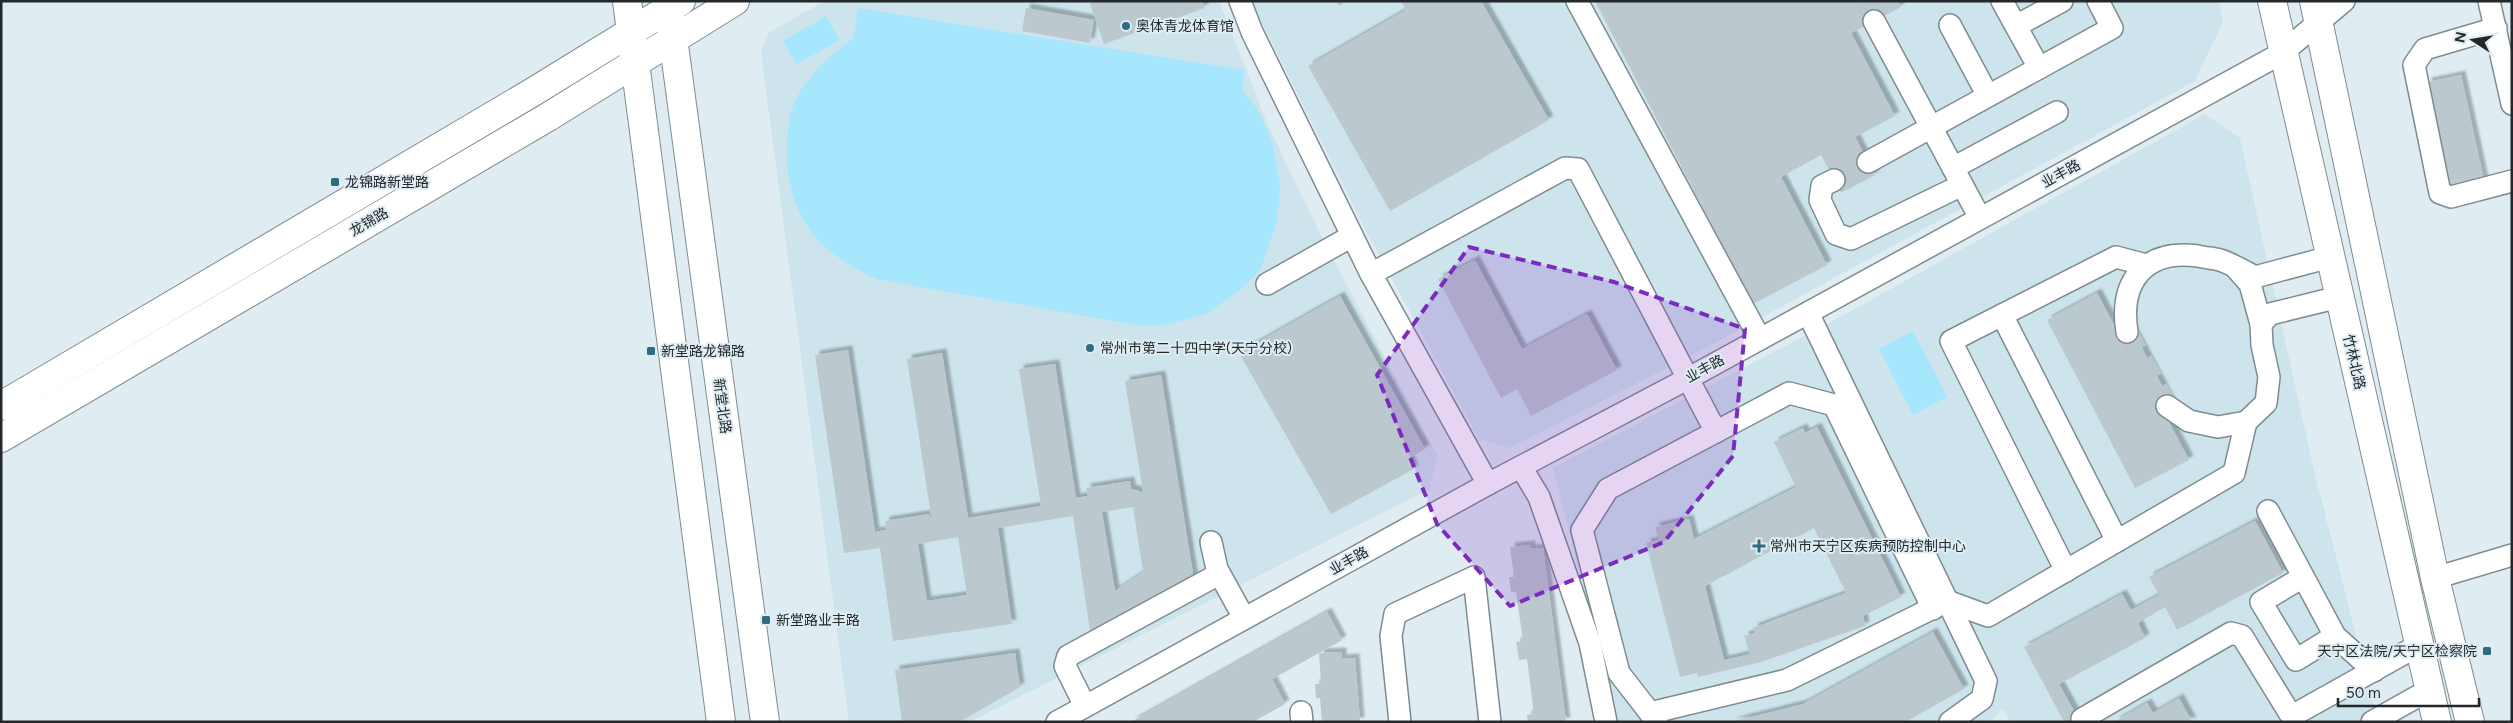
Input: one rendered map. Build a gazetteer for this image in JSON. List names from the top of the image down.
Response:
{
  "streets": {
    "main road": ["龙锦路", "竹林北路", "新堂北路"],
    "street": ["业丰路"]
  },
  "crossings": [
    ["业丰路", "竹林北路"],
    ["龙锦路", "新堂北路"]
  ],
  "places": {
    "other": ["奥体青龙体育馆", "常州市第二十四中学(天宁分校)"],
    "transit": [
      "龙锦路新堂路",
      "新堂路龙锦路",
      "新堂路业丰路",
      "天宁区法院/天宁区检察院"
    ],
    "health": ["常州市天宁区疾病预防控制中心"]
  },
  "scale_bar": "50 m",
  "north": "left"
}
